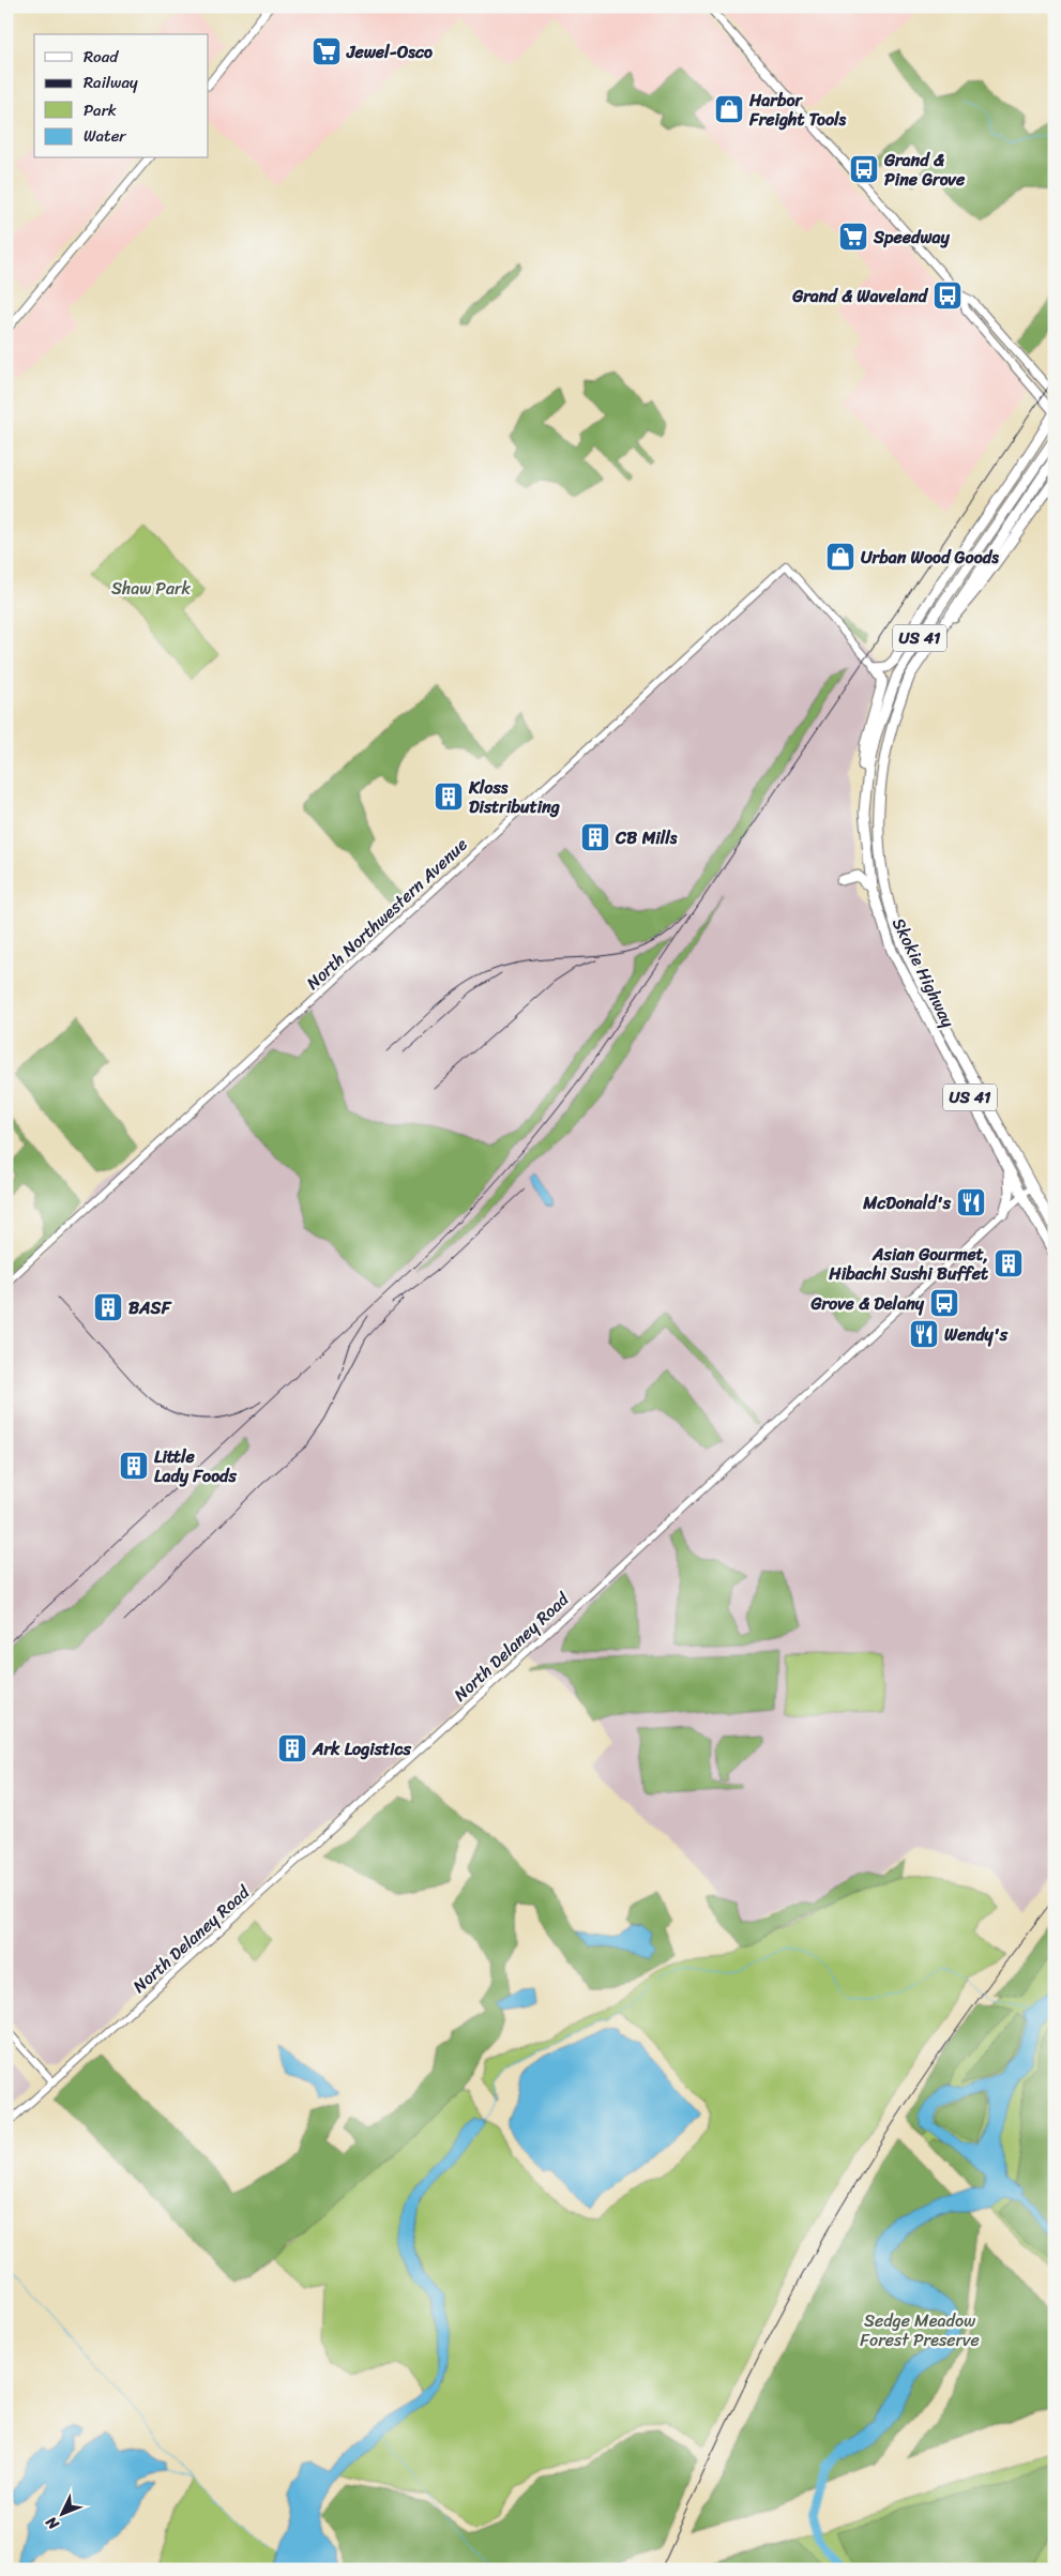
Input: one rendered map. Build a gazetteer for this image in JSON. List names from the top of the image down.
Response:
{
  "streets": {
    "highway": ["US 41", "Skokie Highway"],
    "street": ["North Northwestern Avenue", "North Delaney Road"]
  },
  "crossings": [
    ["Skokie Highway", "North Delaney Road"]
  ],
  "parks": ["Shaw Park", "Sedge Meadow Forest Preserve"],
  "places": {
    "supermarket": ["Jewel-Osco", "Speedway"],
    "shop": ["Harbor Freight Tools", "Urban Wood Goods"],
    "bus stop": ["Grand & Pine Grove", "Grand & Waveland", "Grove & Delany"],
    "building": [
      "Kloss Distributing",
      "CB Mills",
      "Asian Gourmet, Hibachi Sushi Buffet",
      "BASF",
      "Little Lady Foods",
      "Ark Logistics"
    ],
    "restaurant": ["McDonald's", "Wendy's"]
  },
  "legend": [
    "Road",
    "Railway",
    "Park",
    "Water"
  ],
  "north": "bottom left"
}
